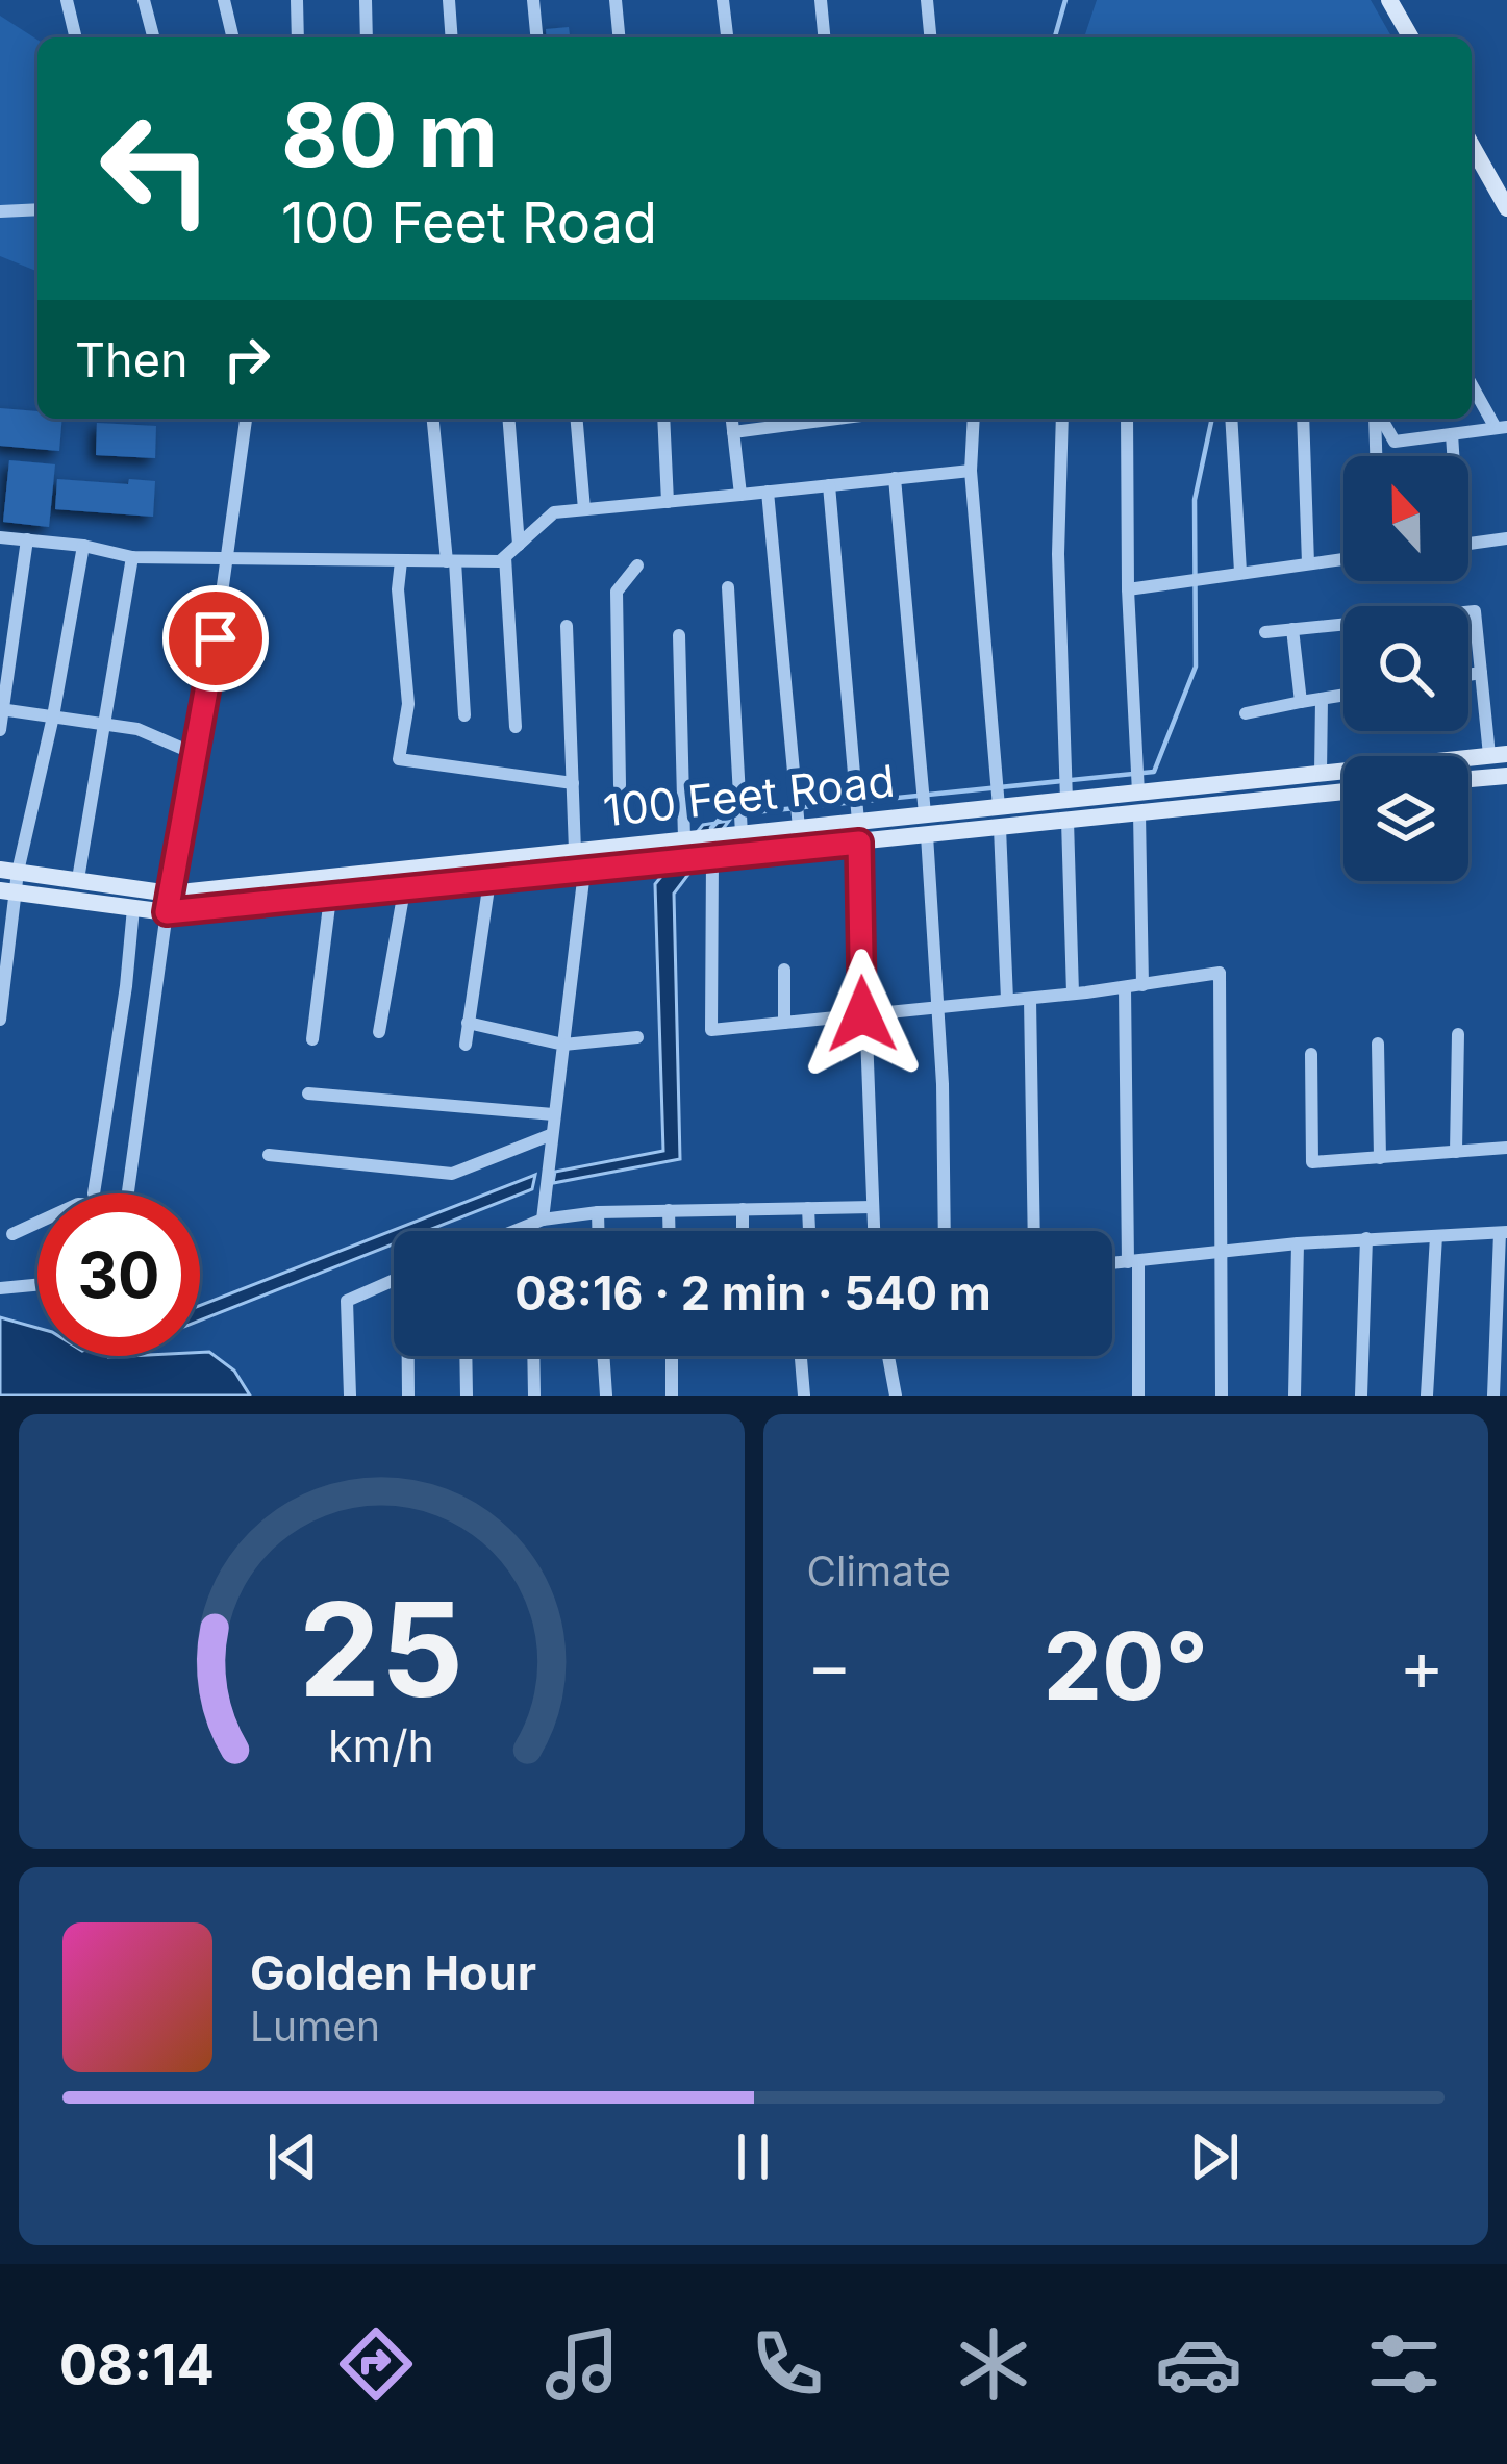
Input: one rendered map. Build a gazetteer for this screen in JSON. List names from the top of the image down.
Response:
{
  "streets": {
    "main road": ["100 Feet Road"]
  },
  "north": "top",
  "page": {
    "turn": ["80 m", "100 Feet Road"],
    "then": "Then",
    "limit": "30",
    "trip": "08:16 · 2 min · 540 m",
    "tile": "Climate",
    "heat": ["−", "20°", "+"],
    "song": ["Golden Hour", "Lumen"],
    "tabs": "08:14",
    "gauge": ["25", "km/h"]
  }
}
